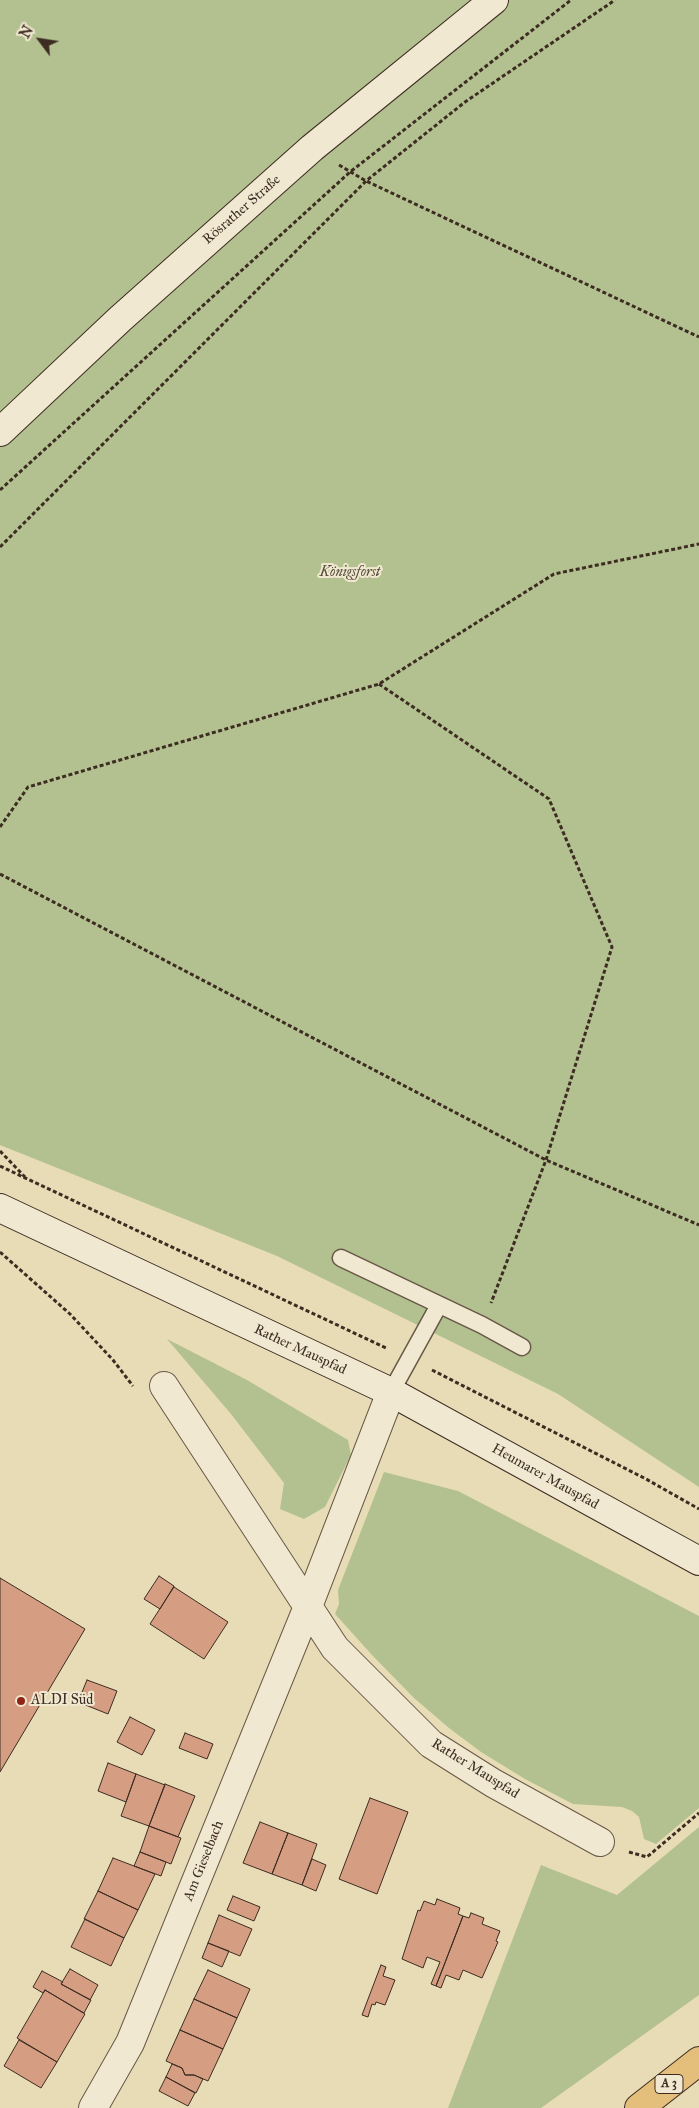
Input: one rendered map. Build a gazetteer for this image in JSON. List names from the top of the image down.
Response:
{
  "streets": {
    "highway": ["A 3"],
    "main road": [
      "Rösrather Straße",
      "Rather Mauspfad",
      "Heumarer Mauspfad",
      "Am Gieselbach"
    ]
  },
  "crossings": [
    ["Rather Mauspfad", "Heumarer Mauspfad"],
    ["Rather Mauspfad", "Am Gieselbach"]
  ],
  "parks": ["Königsforst"],
  "places": ["ALDI Süd"],
  "north": "top left"
}
